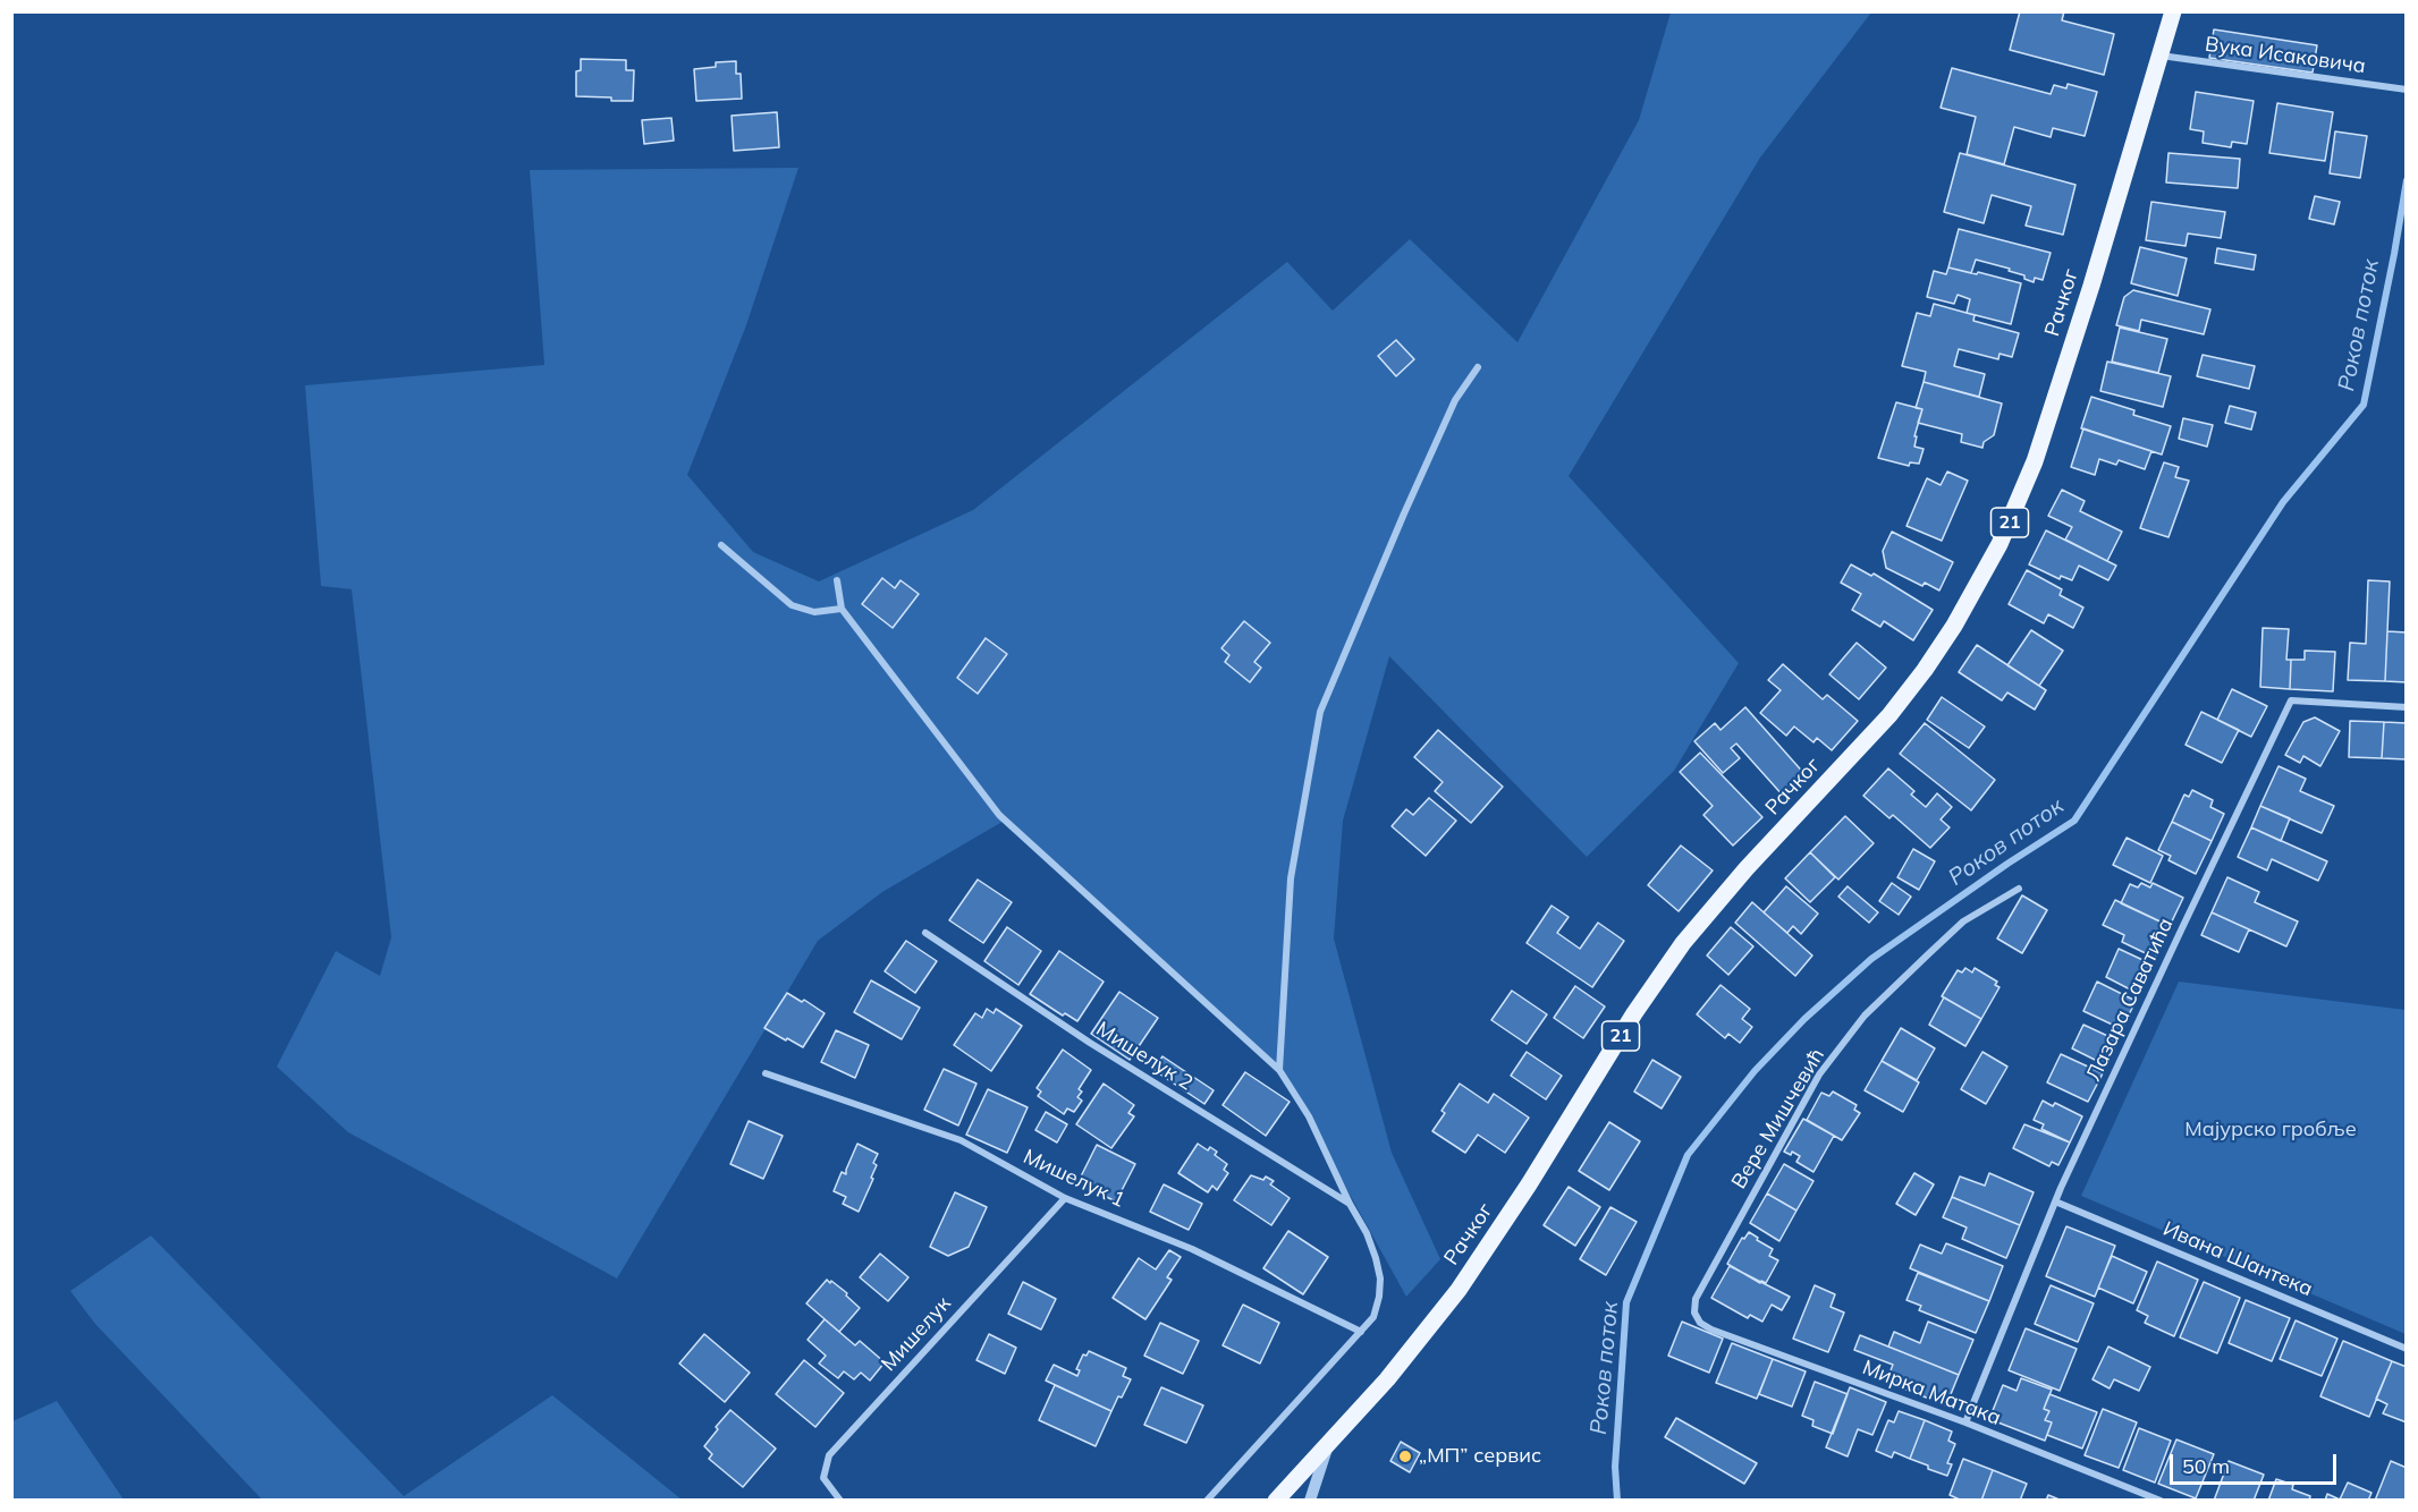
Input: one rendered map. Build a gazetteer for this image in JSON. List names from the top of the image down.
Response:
{
  "streets": {
    "main road": ["Рачког", "21"],
    "street": [
      "Вука Исаковича",
      "Лазара Саватића",
      "Мишелук 2",
      "Вере Мишчевић",
      "Мишелук 1",
      "Ивана Шантека",
      "Мишелук",
      "Мирка Матака"
    ]
  },
  "crossings": [
    ["Вука Исаковича", "Рачког"],
    ["Лазара Саватића", "Ивана Шантека"],
    ["Лазара Саватића", "Мирка Матака"],
    ["Вере Мишчевић", "Мирка Матака"],
    ["Мишелук 1", "Мишелук"]
  ],
  "water": ["Роков поток"],
  "parks": ["Мајурско гробље"],
  "places": ["„МП” сервис"],
  "scale_bar": "50 m"
}
